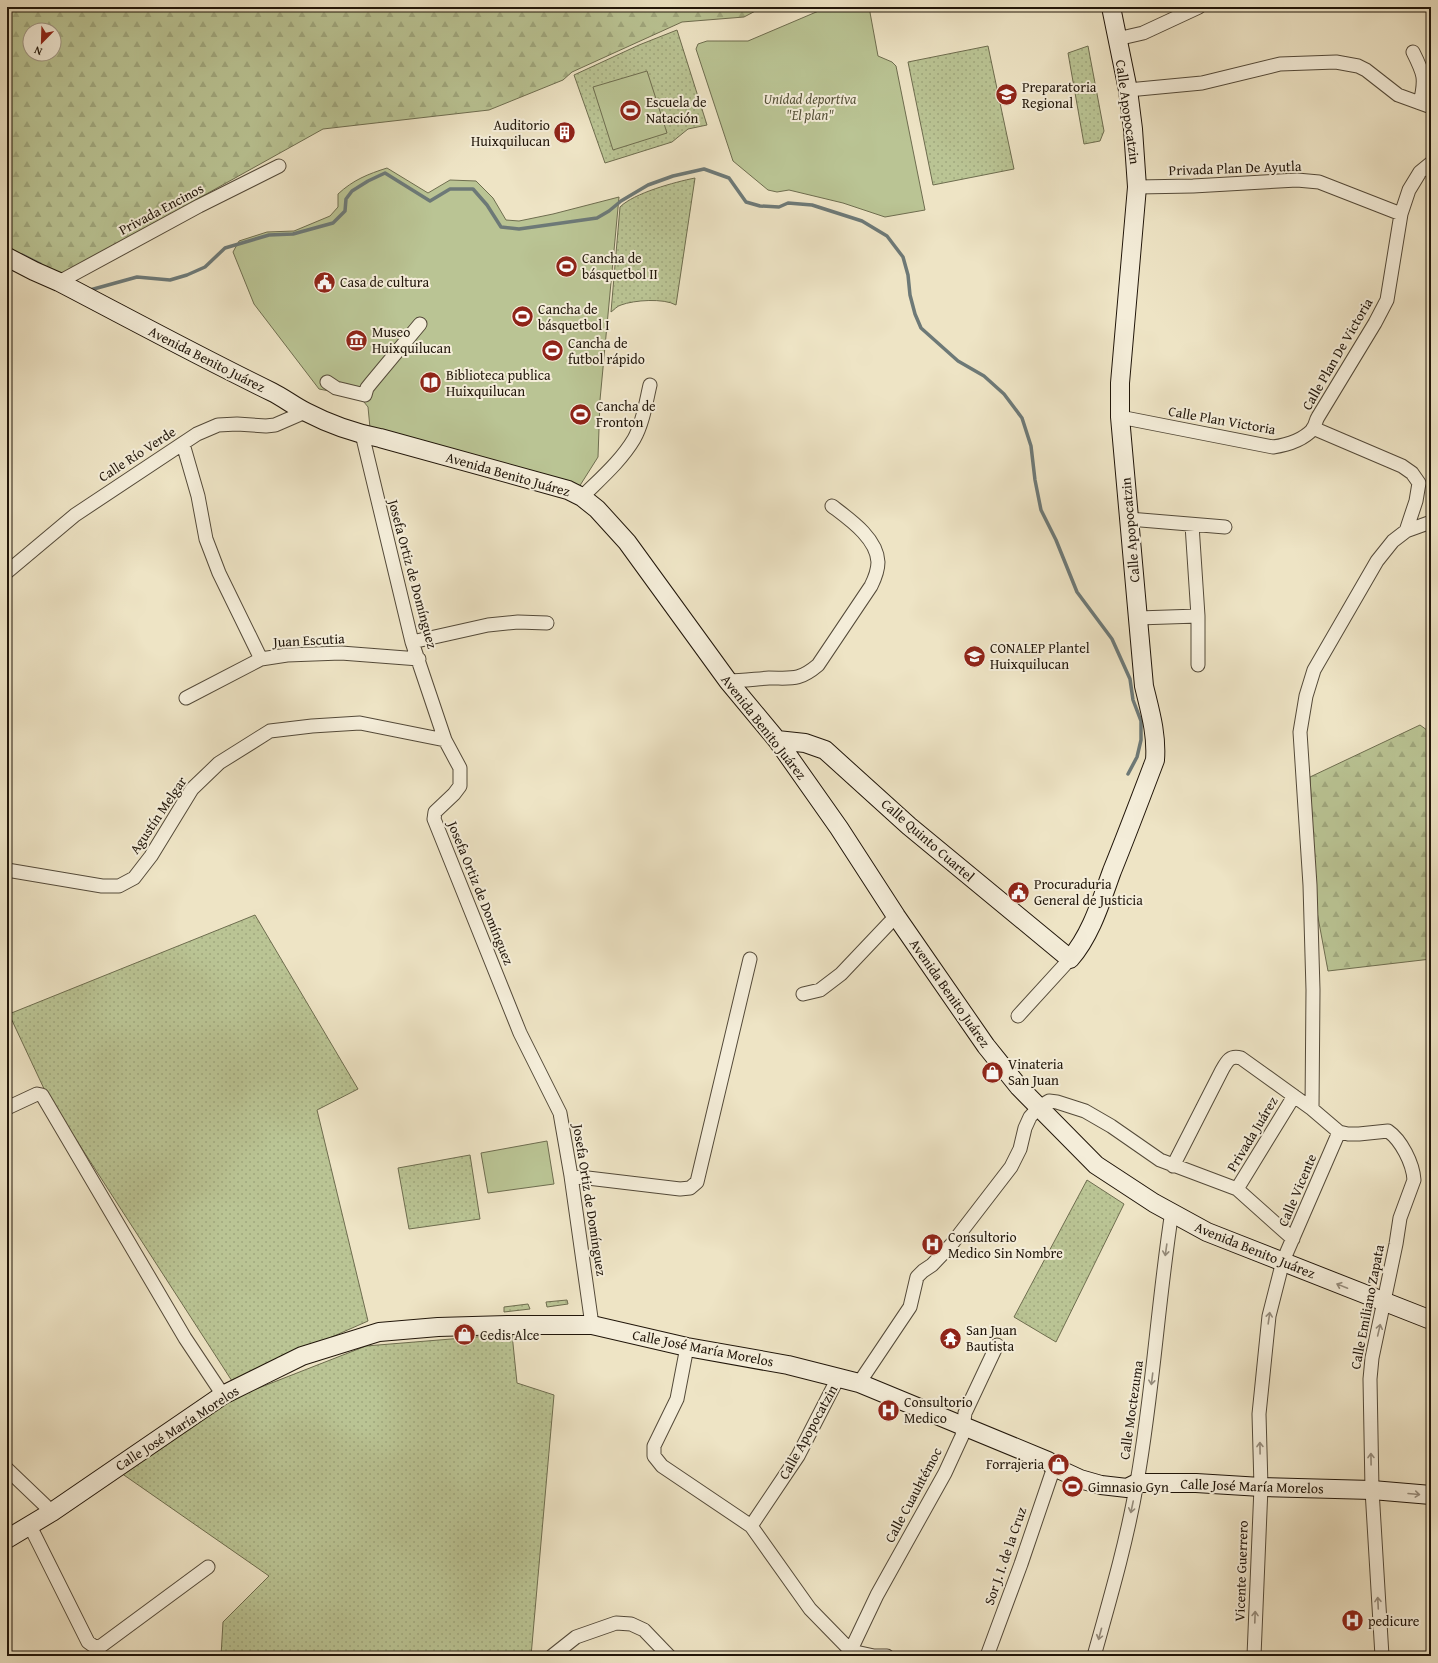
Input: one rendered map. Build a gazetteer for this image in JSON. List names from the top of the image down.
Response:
{
  "streets": {
    "main road": [
      "Calle Apopocatzin",
      "Avenida Benito Juárez",
      "Calle Quinto Cuartel",
      "Calle José María Morelos"
    ],
    "street": [
      "Privada Plan De Ayutla",
      "Privada Encinos",
      "Calle Plan De Victoria",
      "Calle Plan Victoria",
      "Calle Río Verde",
      "Josefa Ortiz de Domínguez",
      "Juan Escutia",
      "Agustín Melgar",
      "Privada Juárez",
      "Calle Vicente",
      "Calle Emiliano Zapata",
      "Calle Moctezuma",
      "Calle Cuauhtémoc",
      "Sor J. I. de la Cruz",
      "Vicente Guerrero"
    ]
  },
  "crossings": [
    ["Calle Apopocatzin", "Privada Plan De Ayutla"],
    ["Calle Apopocatzin", "Avenida Benito Juárez"],
    ["Calle Apopocatzin", "Calle Plan Victoria"],
    ["Calle Apopocatzin", "Calle Quinto Cuartel"],
    ["Calle Apopocatzin", "Calle José María Morelos"],
    ["Privada Plan De Ayutla", "Calle Plan De Victoria"],
    ["Privada Encinos", "Avenida Benito Juárez"],
    ["Calle Plan De Victoria", "Calle Plan Victoria"],
    ["Avenida Benito Juárez", "Calle Río Verde"],
    ["Avenida Benito Juárez", "Josefa Ortiz de Domínguez"],
    ["Avenida Benito Juárez", "Calle Quinto Cuartel"],
    ["Avenida Benito Juárez", "Calle Vicente"],
    ["Avenida Benito Juárez", "Calle Emiliano Zapata"],
    ["Avenida Benito Juárez", "Calle Moctezuma"],
    ["Josefa Ortiz de Domínguez", "Juan Escutia"],
    ["Josefa Ortiz de Domínguez", "Agustín Melgar"],
    ["Josefa Ortiz de Domínguez", "Calle José María Morelos"],
    ["Calle Vicente", "Calle Emiliano Zapata"],
    ["Calle Vicente", "Calle José María Morelos"],
    ["Calle Vicente", "Vicente Guerrero"],
    ["Calle Emiliano Zapata", "Calle José María Morelos"],
    ["Calle José María Morelos", "Calle Moctezuma"],
    ["Calle José María Morelos", "Calle Cuauhtémoc"],
    ["Calle José María Morelos", "Sor J. I. de la Cruz"],
    ["Calle José María Morelos", "Vicente Guerrero"]
  ],
  "one_way": [
    "Calle Vicente",
    "Calle Emiliano Zapata",
    "Calle Moctezuma",
    "Vicente Guerrero"
  ],
  "parks": ["Unidad deportiva \"El plan\""],
  "places": {
    "school or university": ["Preparatoria Regional", "CONALEP Plantel Huixquilucan"],
    "sports": [
      "Escuela de Natación",
      "Cancha de básquetbol II",
      "Cancha de básquetbol I",
      "Cancha de futbol rápido",
      "Cancha de Fronton",
      "Gimnasio Gyn"
    ],
    "building": ["Auditorio Huixquilucan"],
    "public building": ["Casa de cultura", "Procuraduria General de Justicia"],
    "museum": ["Museo Huixquilucan"],
    "library": ["Biblioteca publica Huixquilucan"],
    "shop": ["Vinateria San Juan", "Cedis Alce", "Forrajeria"],
    "hospital": ["Consultorio Medico Sin Nombre", "Consultorio Medico", "pedicure"],
    "temple": ["San Juan Bautista"]
  },
  "north": "bottom left"
}
